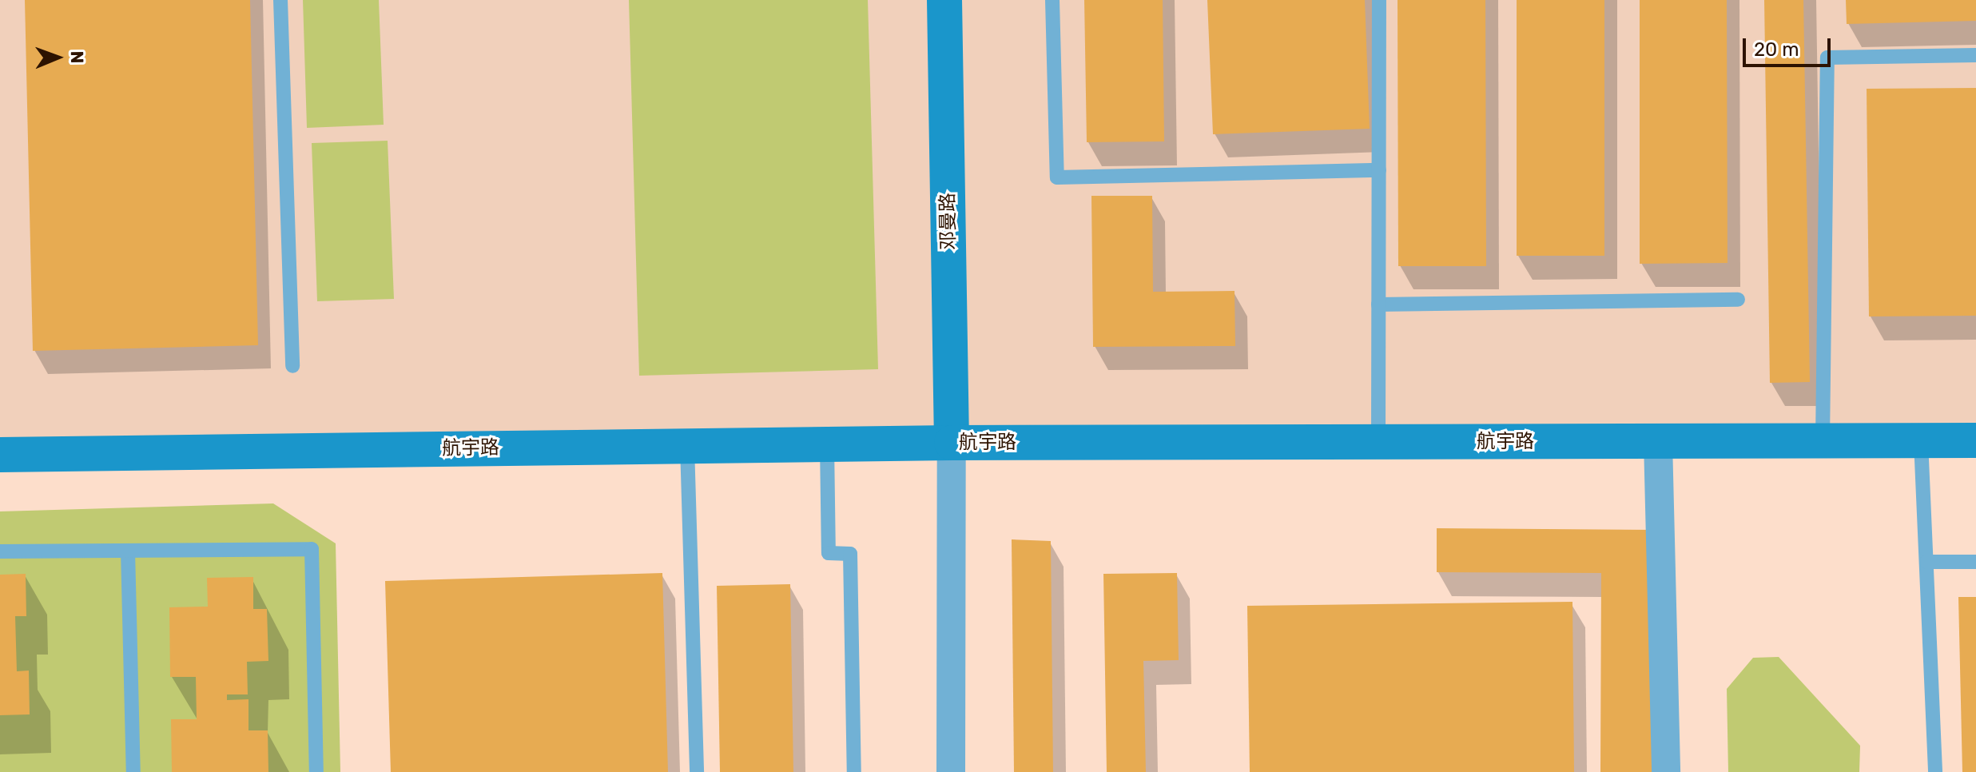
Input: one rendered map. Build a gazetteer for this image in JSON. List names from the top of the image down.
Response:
{
  "streets": {
    "street": ["邓曼路", "航宇路"]
  },
  "crossings": [
    ["邓曼路", "航宇路"]
  ],
  "scale_bar": "20 m",
  "north": "right"
}
